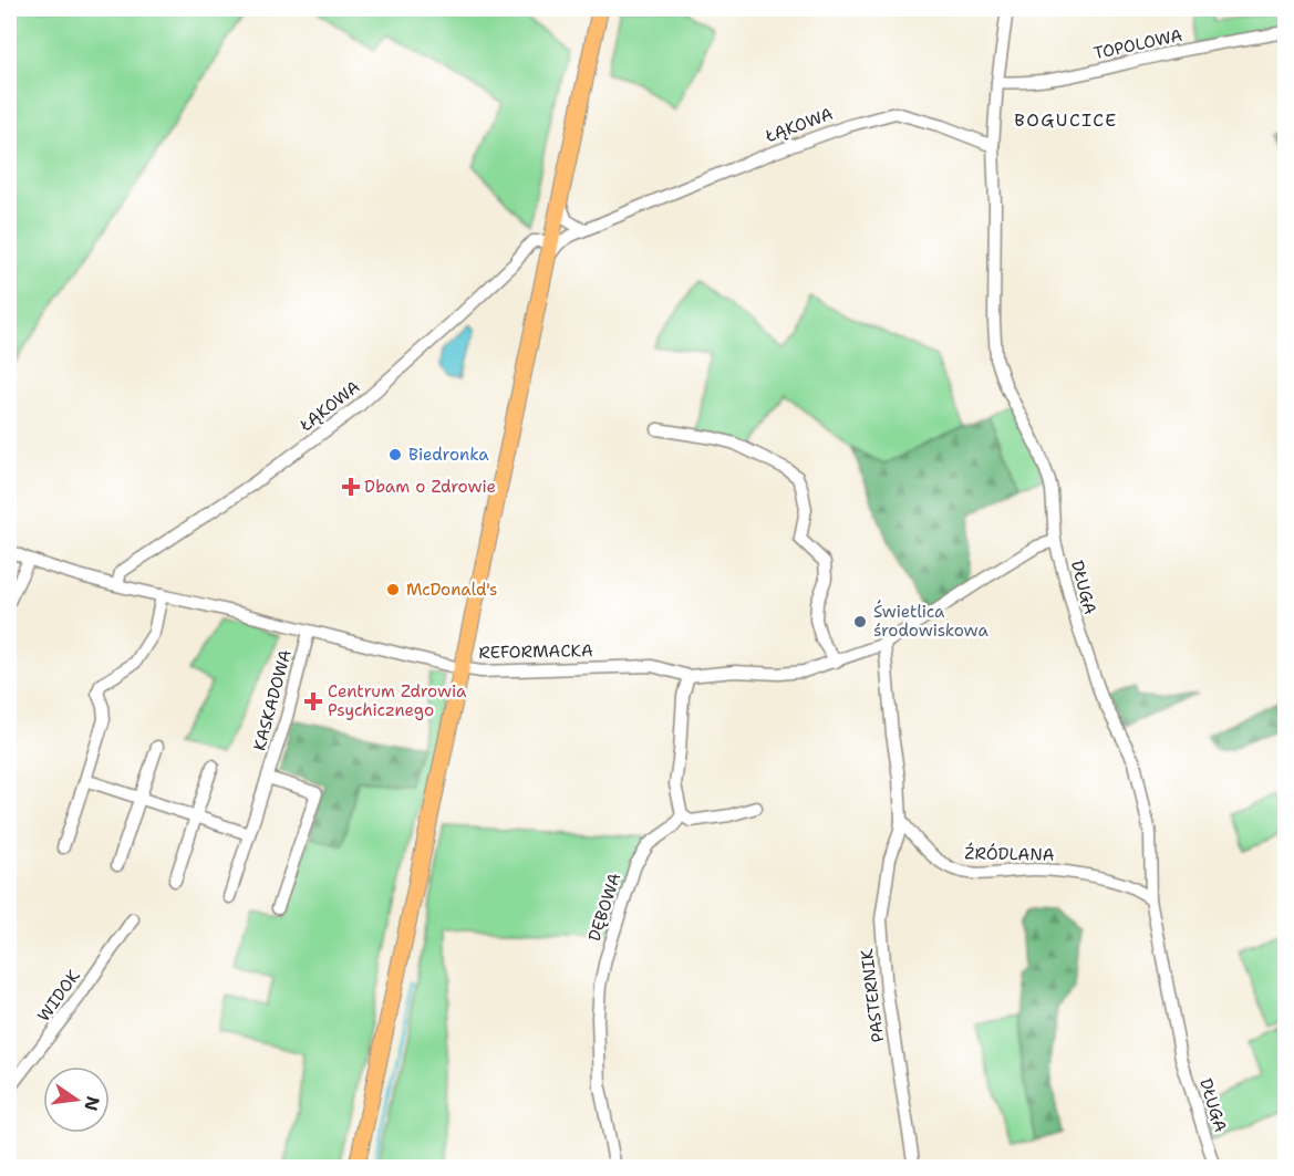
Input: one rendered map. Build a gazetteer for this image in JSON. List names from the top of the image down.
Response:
{
  "streets": {
    "street": [
      "TOPOLOWA",
      "ŁĄKOWA",
      "DŁUGA",
      "REFORMACKA",
      "KASKADOWA",
      "ŹRÓDLANA",
      "DĘBOWA",
      "WIDOK",
      "PASTERNIK"
    ]
  },
  "crossings": [
    ["TOPOLOWA", "DŁUGA"],
    ["ŁĄKOWA", "DŁUGA"],
    ["ŁĄKOWA", "REFORMACKA"],
    ["DŁUGA", "REFORMACKA"],
    ["DŁUGA", "ŹRÓDLANA"],
    ["REFORMACKA", "KASKADOWA"],
    ["ŹRÓDLANA", "PASTERNIK"]
  ],
  "districts": ["BOGUCICE"],
  "places": {
    "other": ["Biedronka", "McDonald's", "Świetlica środowiskowa"],
    "health": ["Dbam o Zdrowie", "Centrum Zdrowia Psychicznego"]
  },
  "north": "right"
}
